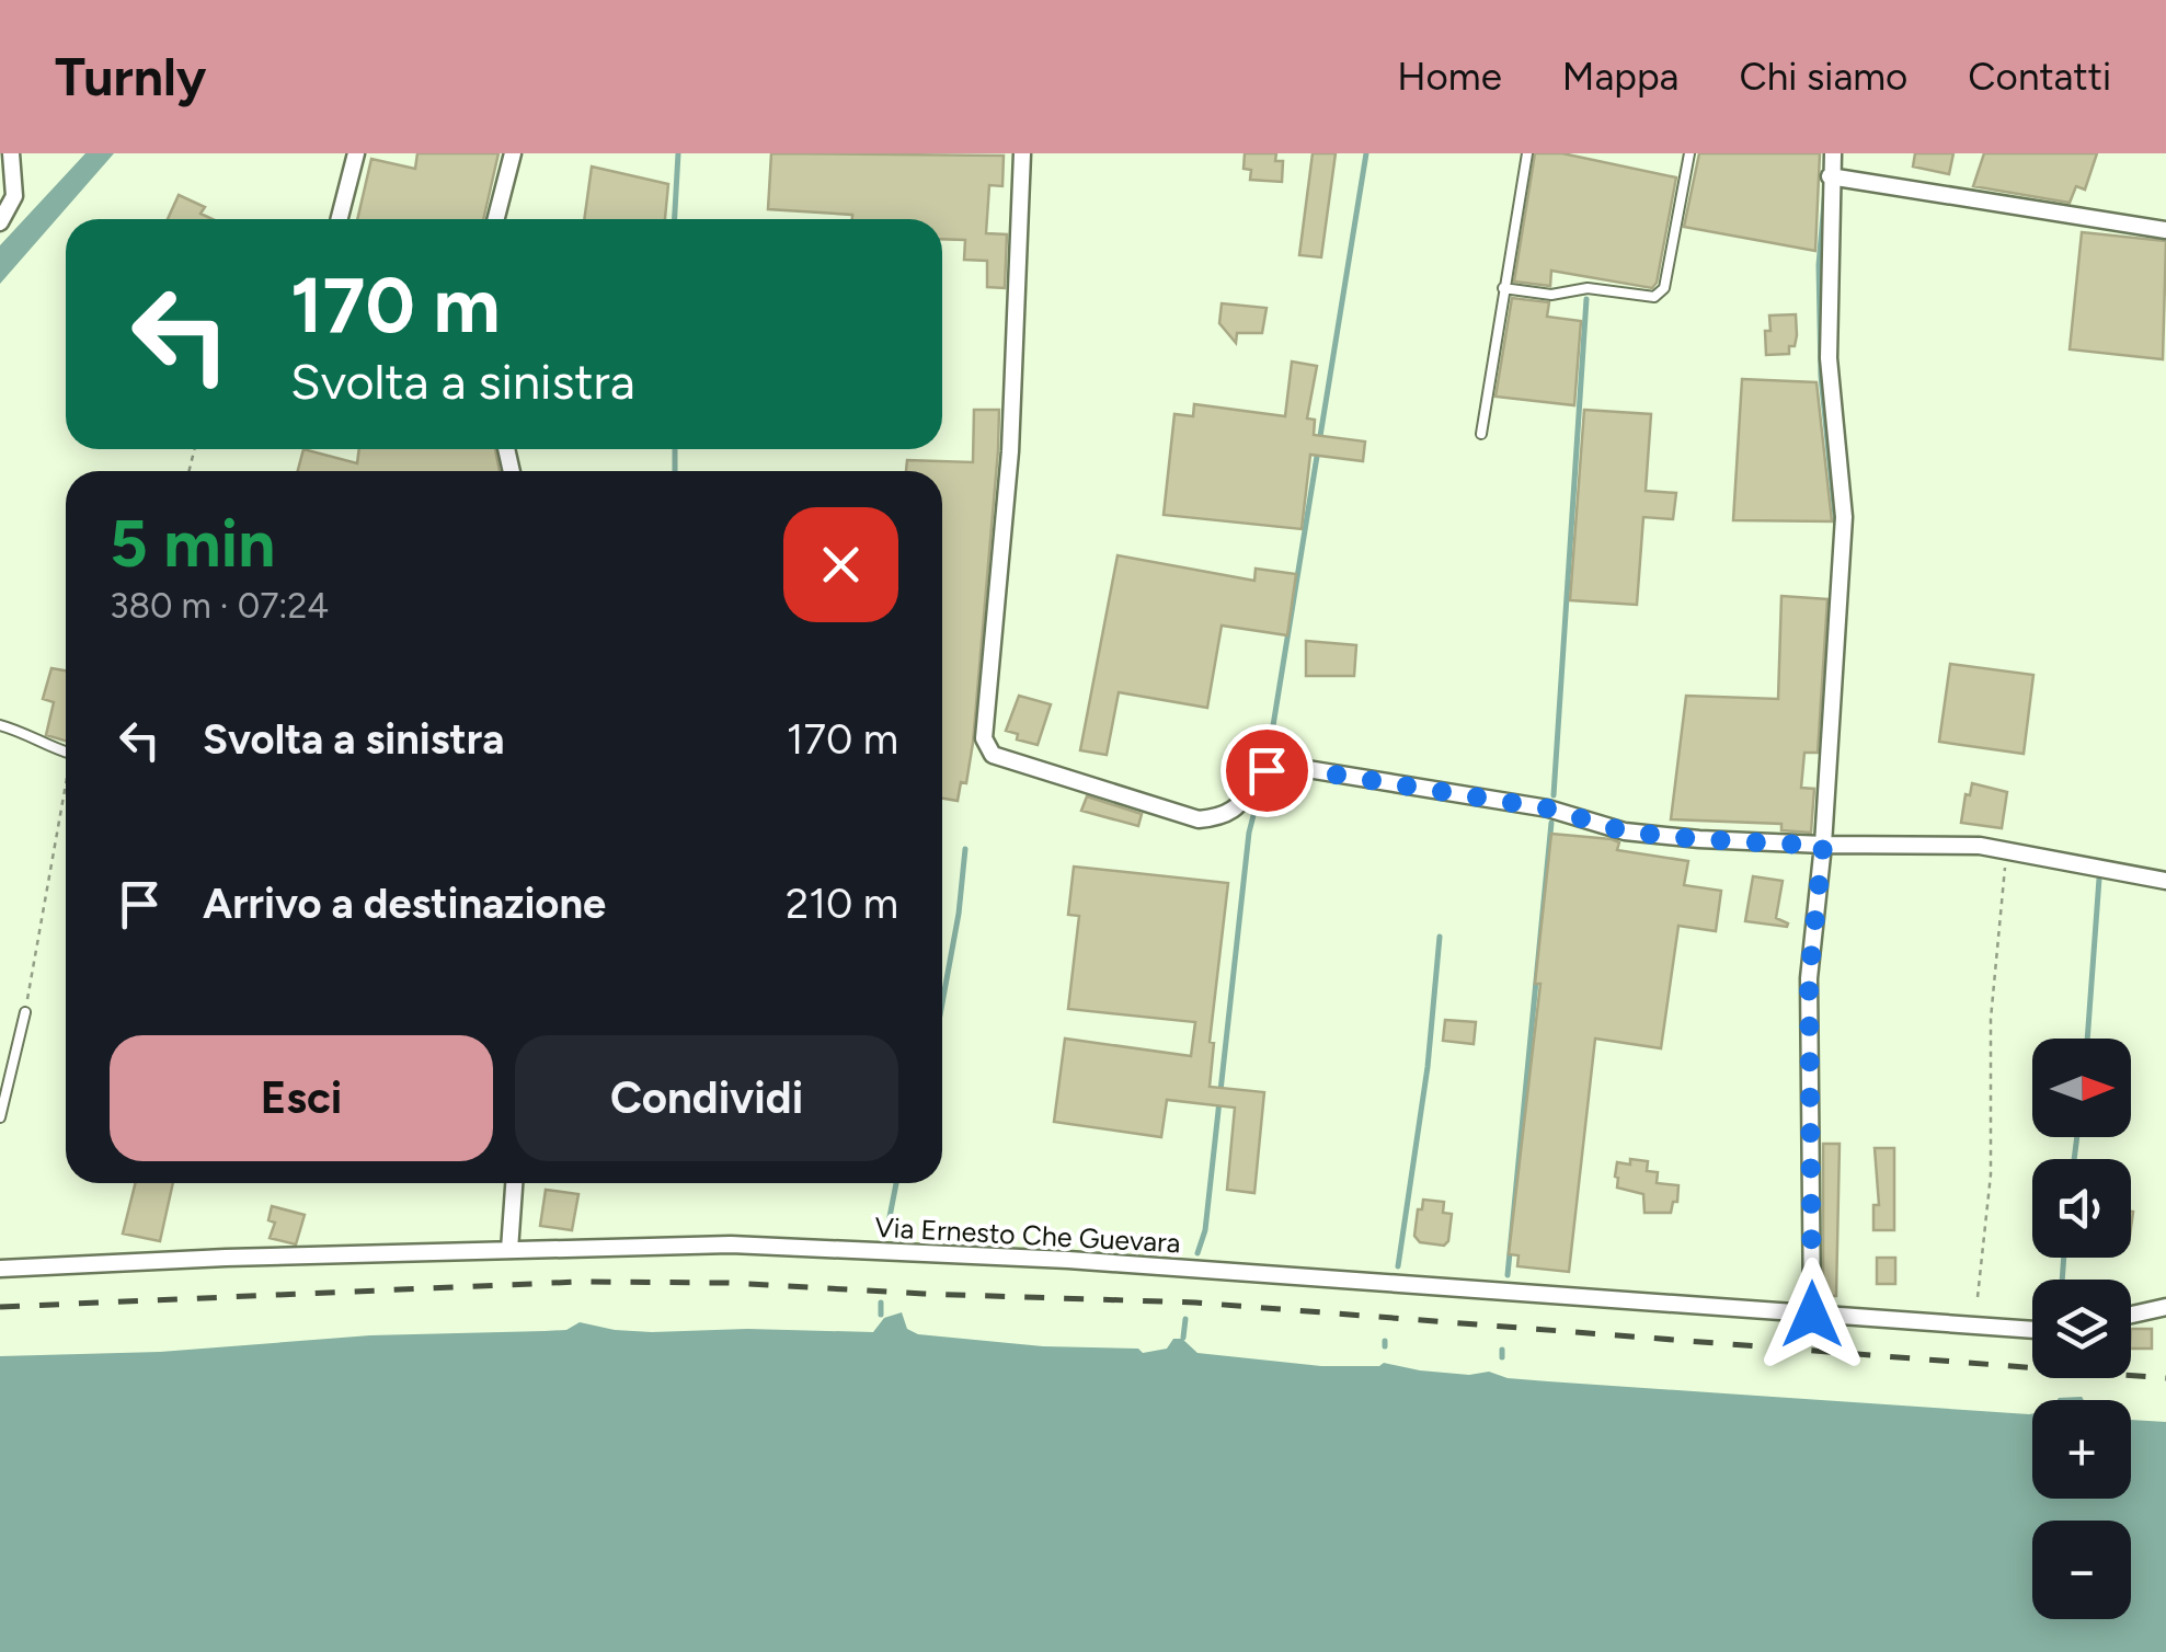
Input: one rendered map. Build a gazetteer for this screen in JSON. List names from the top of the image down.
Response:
{
  "streets": {
    "street": ["Via Ernesto Che Guevara"]
  },
  "north": "right",
  "page": {
    "header": "Turnly",
    "nav": [
      "Home",
      "Mappa",
      "Chi siamo",
      "Contatti"
    ],
    "turn": ["170 m", "Svolta a sinistra"],
    "heading": ["5 min", "380 m · 07:24"],
    "list": [
      {
        "name": "Svolta a sinistra",
        "value": "170 m"
      },
      {
        "name": "Arrivo a destinazione",
        "value": "210 m"
      }
    ],
    "buttons": ["Esci", "Condividi"],
    "map_buttons": ["+", "−"]
  }
}
